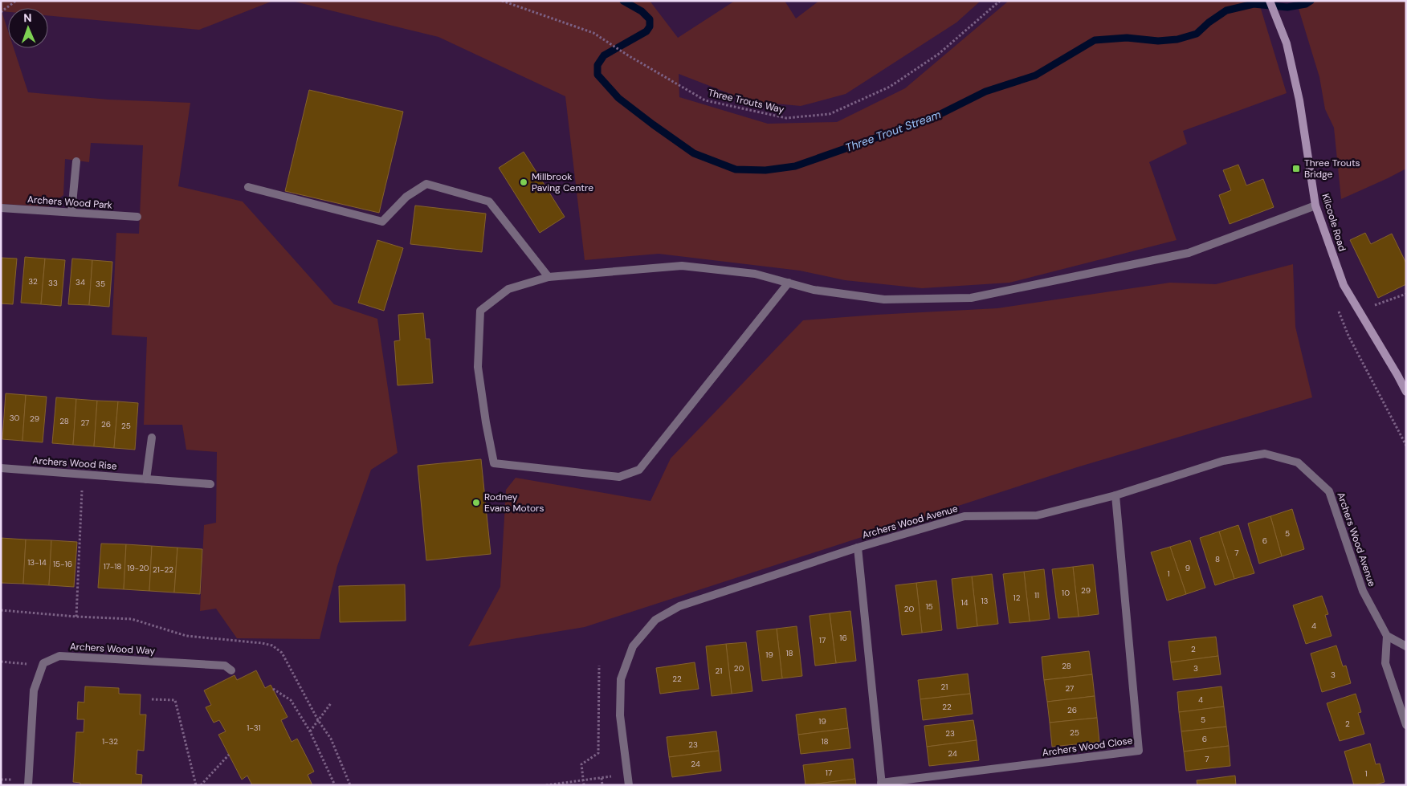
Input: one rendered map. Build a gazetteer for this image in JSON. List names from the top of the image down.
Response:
{
  "streets": {
    "main road": ["Kilcoole Road"],
    "street": [
      "Archers Wood Park",
      "Archers Wood Rise",
      "Archers Wood Avenue",
      "Archers Wood Way",
      "Archers Wood Close"
    ],
    "path": ["Three Trouts Way"]
  },
  "crossings": [
    ["Archers Wood Avenue", "Archers Wood Close"]
  ],
  "water": ["Three Trout Stream"],
  "places": {
    "transit": ["Three Trouts Bridge"],
    "other": ["Millbrook Paving Centre", "Rodney Evans Motors"]
  },
  "house_numbers": [
    "32",
    "34",
    "33",
    "35",
    "30",
    "29",
    "28",
    "27",
    "26",
    "25",
    "5",
    "6",
    "7",
    "8",
    "13-14",
    "15-16",
    "17-18",
    "19-20",
    "9",
    "21-22",
    "1",
    "29",
    "10",
    "11",
    "12",
    "13",
    "14",
    "15",
    "20",
    "4",
    "16",
    "17",
    "2",
    "18",
    "19",
    "28",
    "20",
    "3",
    "21",
    "3",
    "22",
    "21",
    "27",
    "4",
    "22",
    "26",
    "5",
    "19",
    "2",
    "1-31",
    "25",
    "23",
    "6",
    "1-32",
    "18",
    "23",
    "24",
    "7",
    "24",
    "17",
    "1"
  ],
  "north": "top"
}
